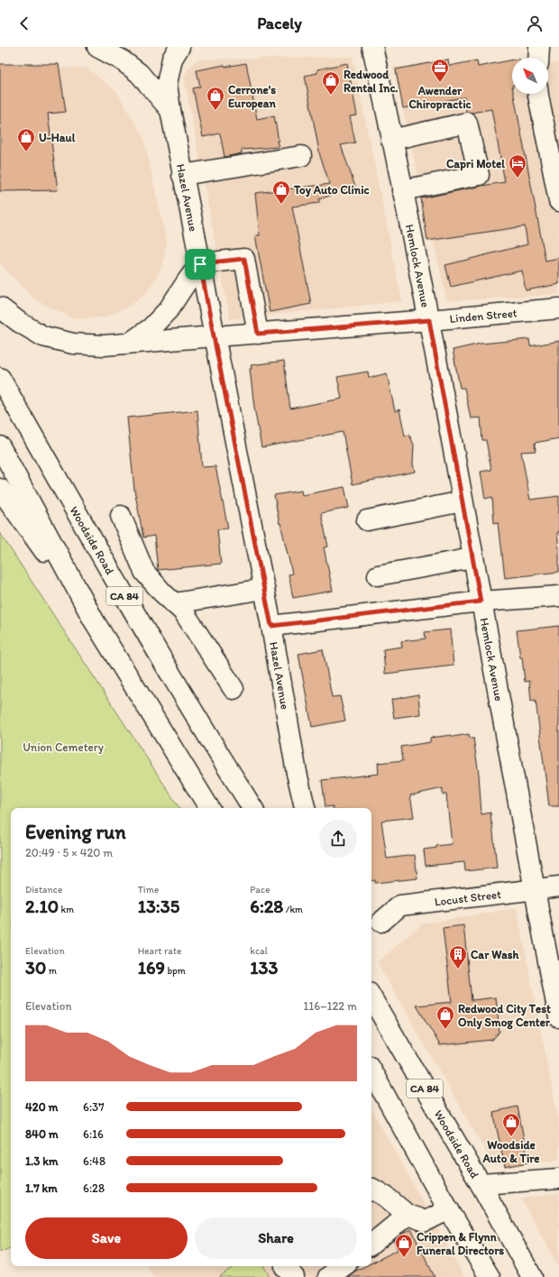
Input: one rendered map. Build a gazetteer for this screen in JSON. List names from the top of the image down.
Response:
{
  "streets": {
    "main road": [
      "Hazel Avenue",
      "Hemlock Avenue",
      "Linden Street",
      "Woodside Road",
      "CA 84",
      "Locust Street"
    ]
  },
  "crossings": [
    ["Hazel Avenue", "Linden Street"],
    ["Hemlock Avenue", "Linden Street"],
    ["Hemlock Avenue", "Locust Street"]
  ],
  "parks": ["Union Cemetery"],
  "places": {
    "office": ["Awender Chiropractic"],
    "shop": [
      "Redwood Rental Inc.",
      "Cerrone's European",
      "U-Haul",
      "Toy Auto Clinic",
      "Redwood City Test Only Smog Center",
      "Woodside Auto & Tire",
      "Crippen & Flynn Funeral Directors"
    ],
    "hotel": ["Capri Motel"],
    "building": ["Car Wash"]
  },
  "north": "top left",
  "page": {
    "header": "Pacely",
    "heading": ["Evening run", "20:49 · 5 × 420 m"],
    "stats": [
      ["Distance", "2.10 km"],
      ["Time", "13:35"],
      ["Pace", "6:28 /km"],
      ["Elevation", "30 m"],
      ["Heart rate", "169 bpm"],
      ["kcal", "133"]
    ],
    "chart": ["Elevation", "116–122 m"],
    "list": [
      {
        "name": "420 m",
        "note": "6:37"
      },
      {
        "name": "840 m",
        "note": "6:16"
      },
      {
        "name": "1.3 km",
        "note": "6:48"
      },
      {
        "name": "1.7 km",
        "note": "6:28"
      }
    ],
    "buttons": ["Save", "Share"]
  }
}
